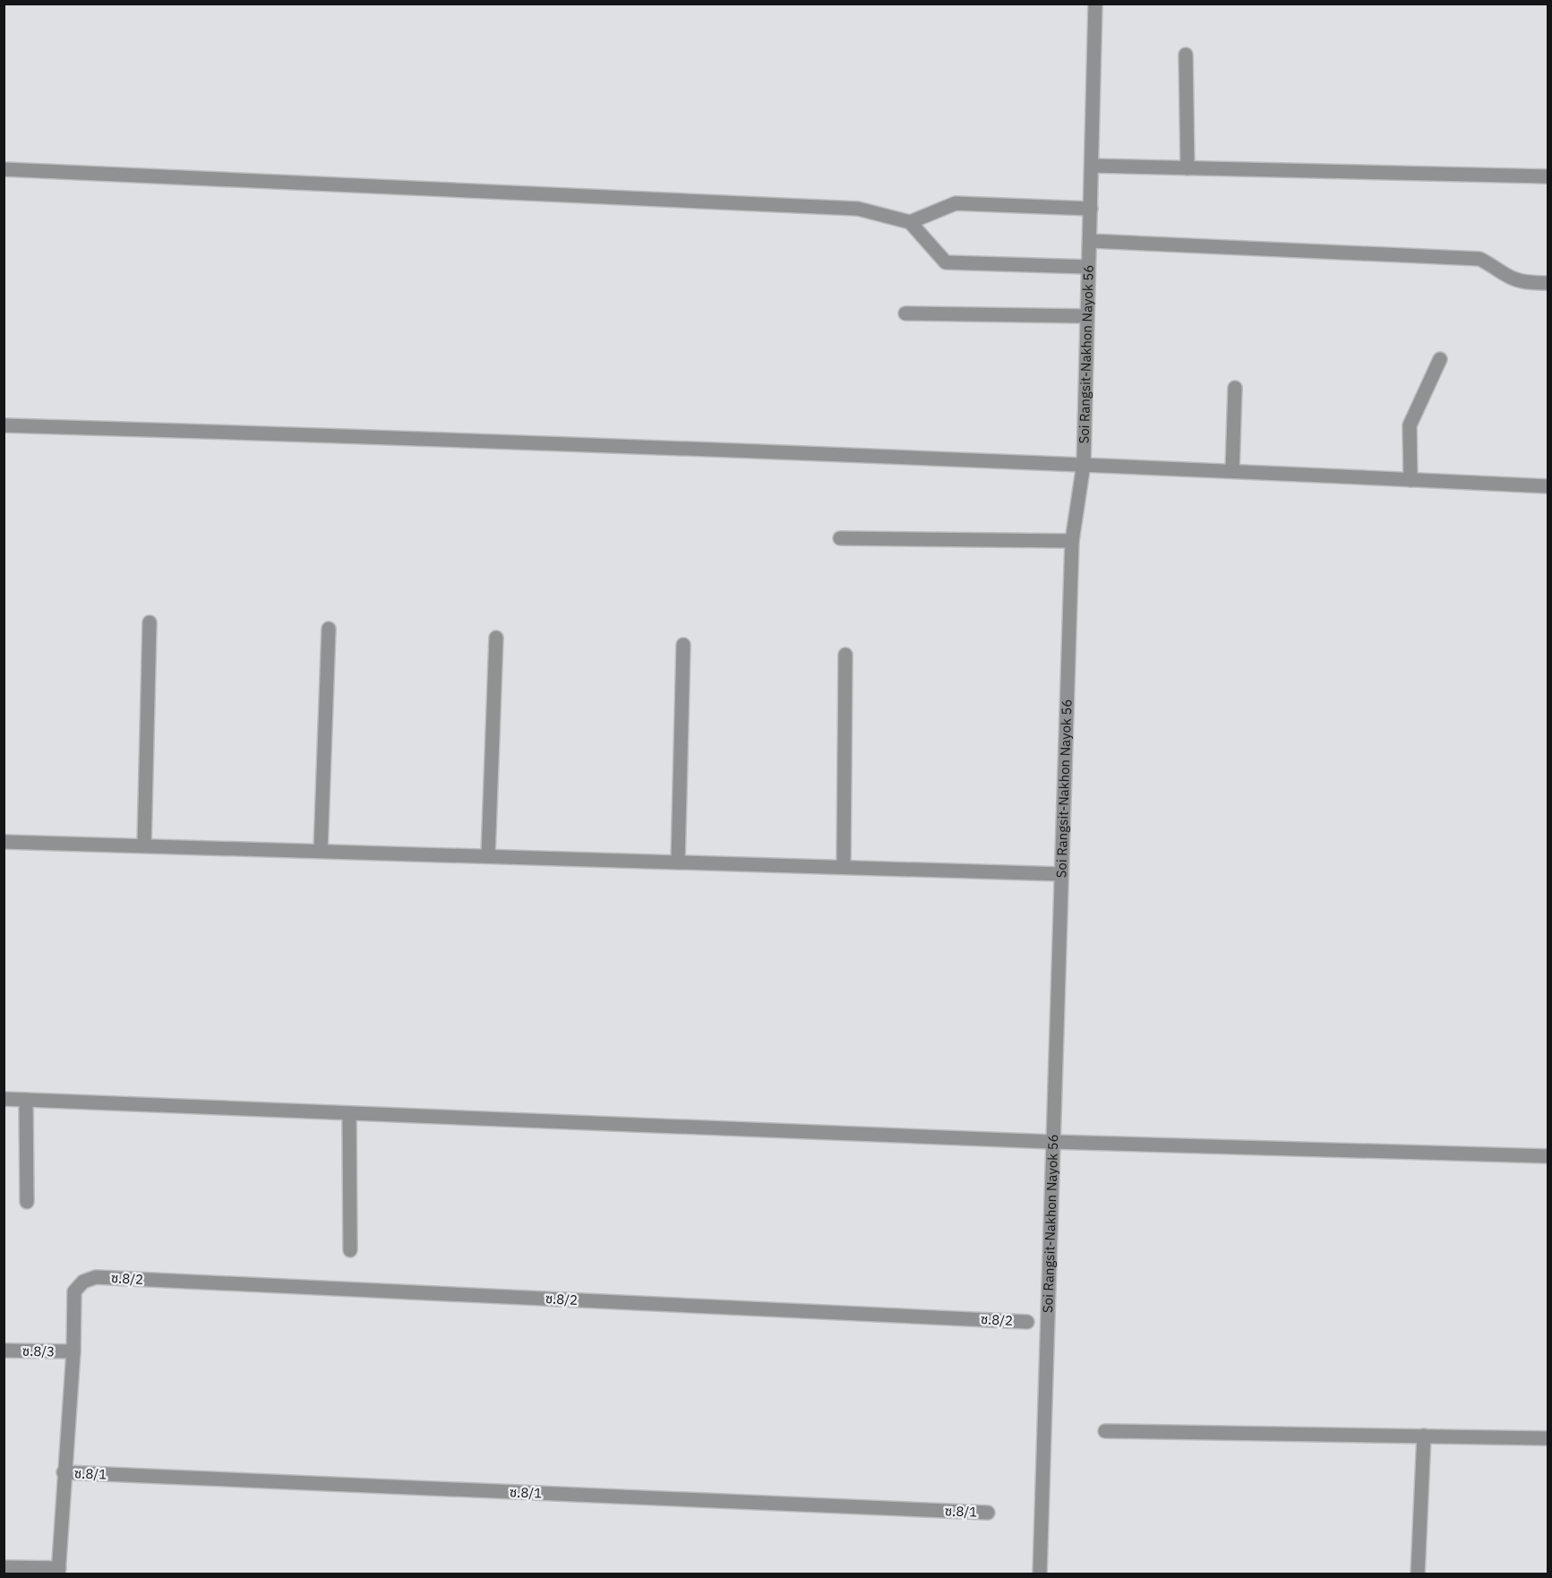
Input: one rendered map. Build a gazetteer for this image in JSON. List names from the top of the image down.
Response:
{
  "streets": {
    "street": [
      "Soi Rangsit-Nakhon Nayok 56",
      "ซ.8/2",
      "ซ.8/3",
      "ซ.8/1"
    ]
  },
  "crossings": [
    ["ซ.8/2", "ซ.8/3"]
  ]
}
